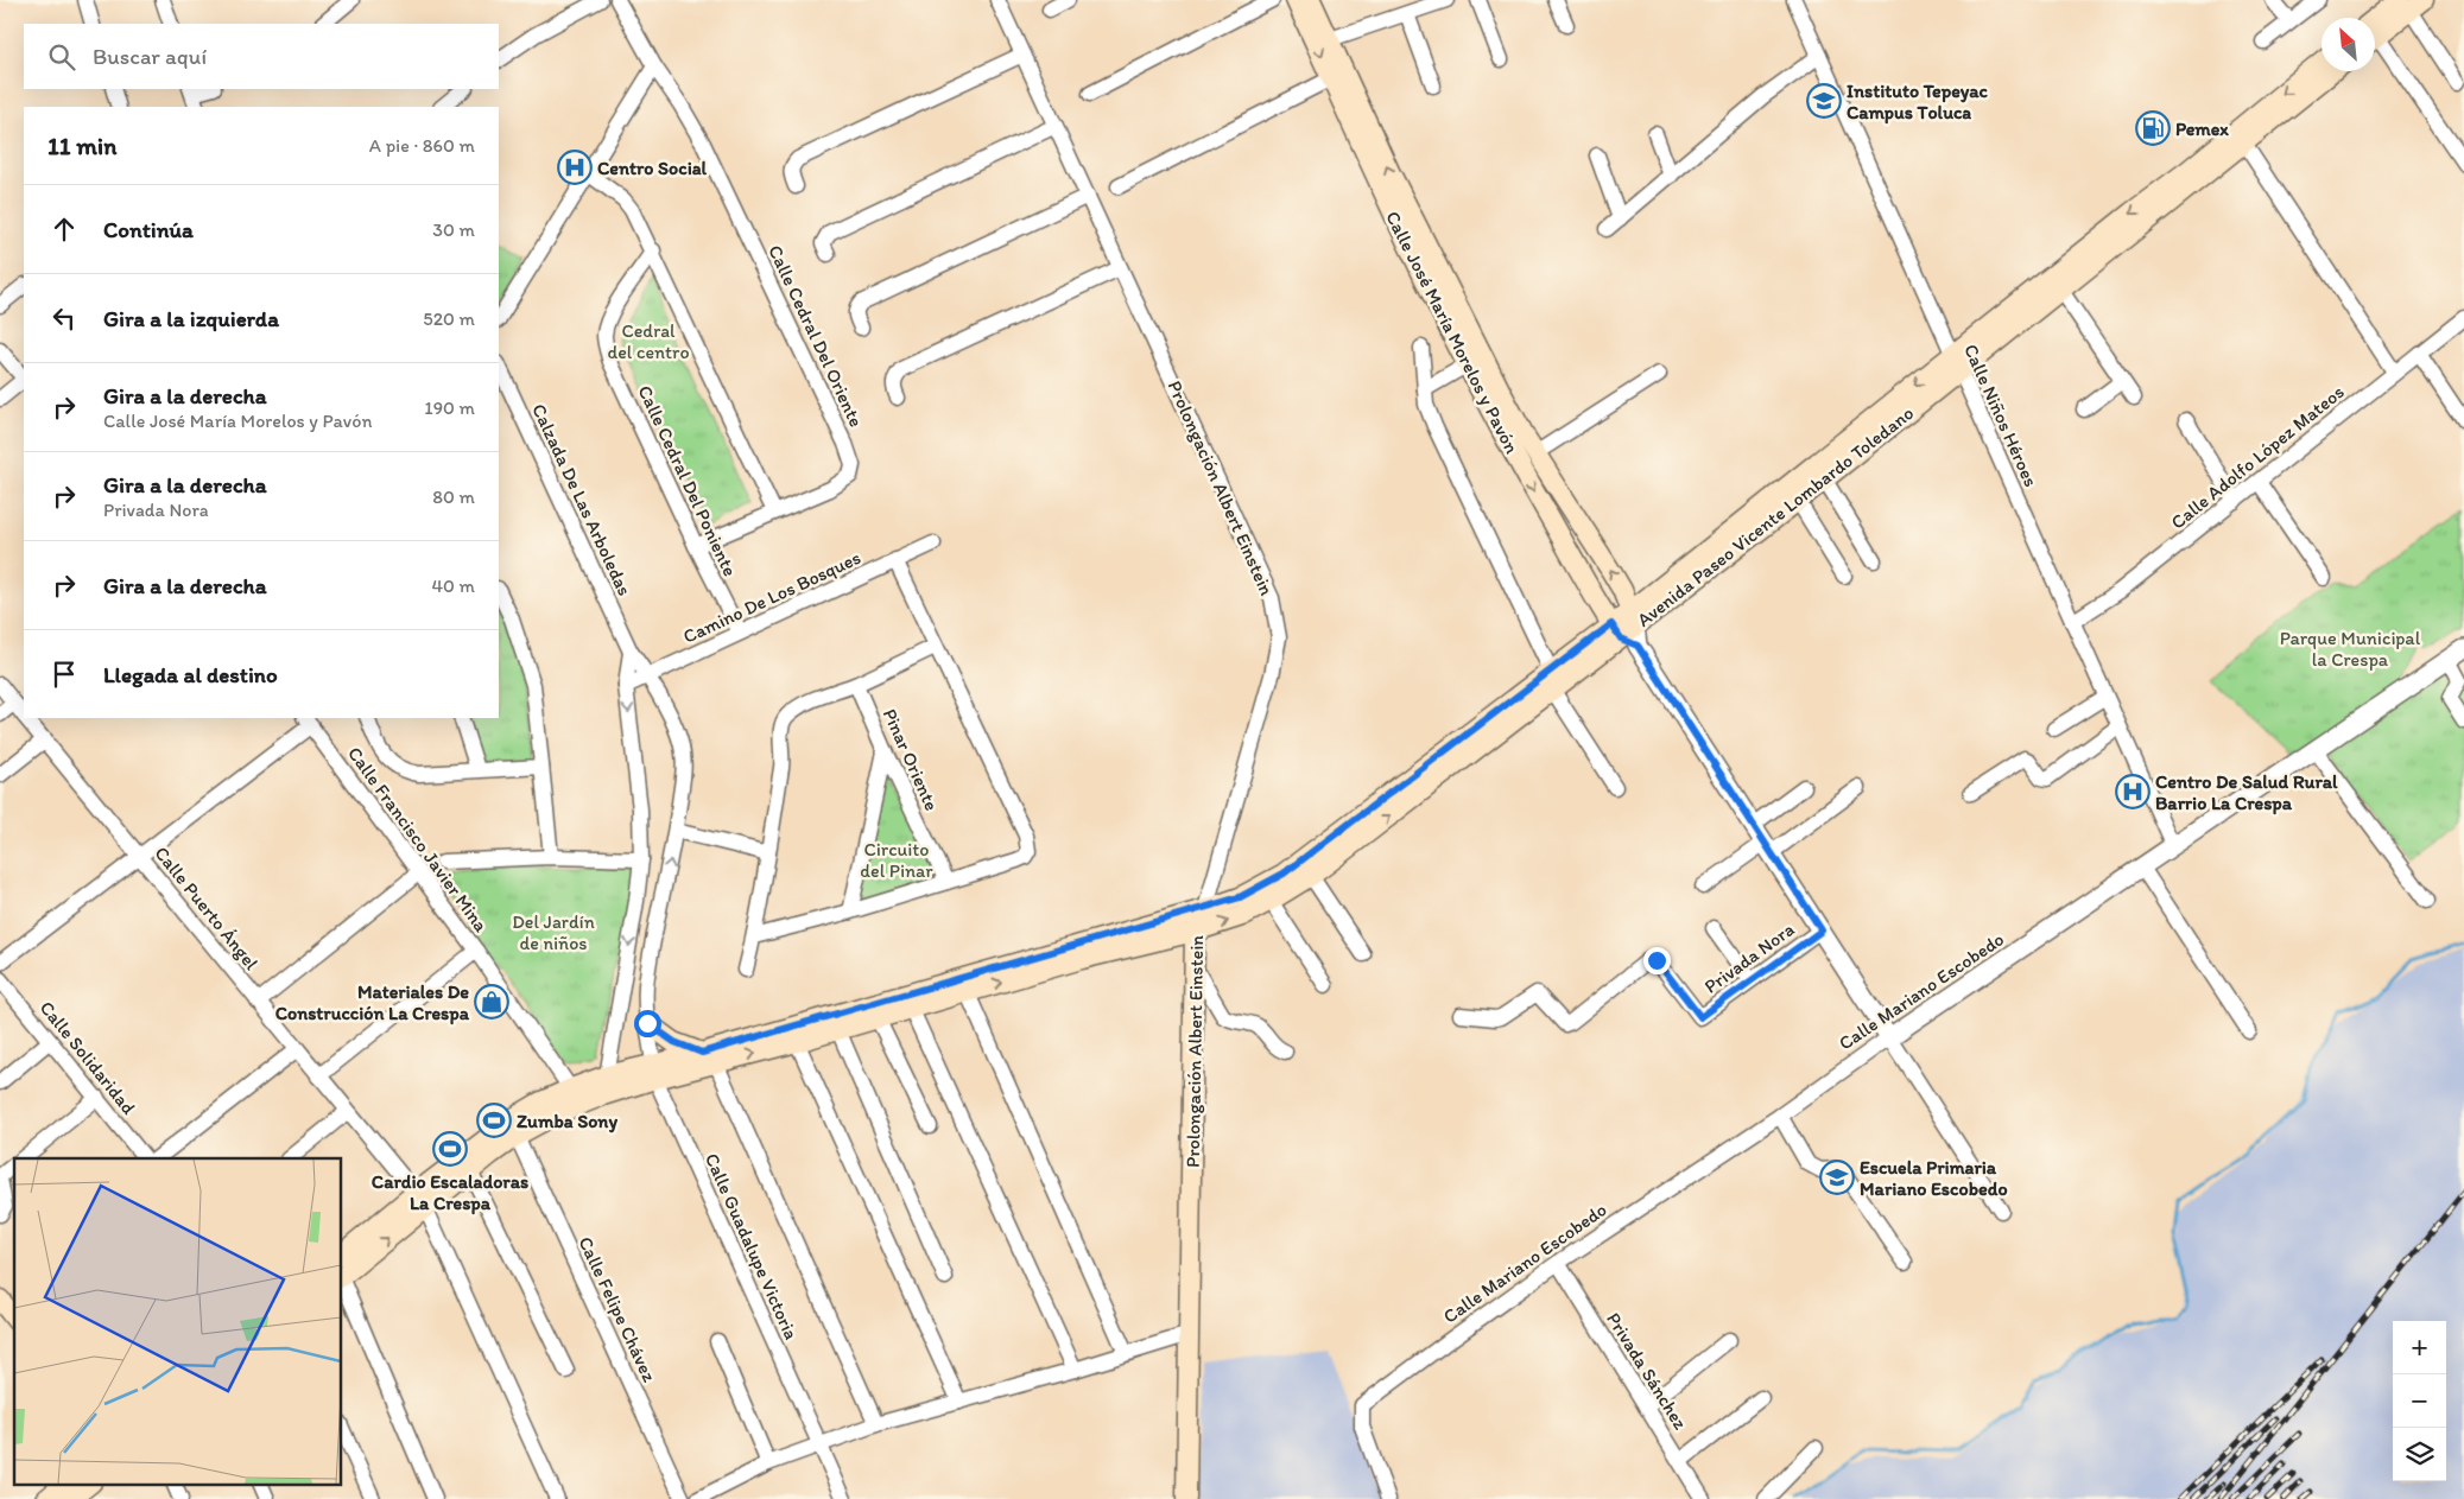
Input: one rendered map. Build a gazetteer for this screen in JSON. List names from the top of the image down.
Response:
{
  "streets": {
    "main road": ["Calle José María Morelos y Pavón", "Prolongación Albert Einstein", "Avenida Paseo Vicente Lombardo Toledano"],
    "street": [
      "Calle Cedral Del Oriente",
      "Calle Niños Héroes",
      "Calle Adolfo López Mateos",
      "Calle Cedral Del Poniente",
      "Calzada De Las Arboledas",
      "Camino De Los Bosques",
      "Pinar Oriente",
      "Calle Francisco Javier Mina",
      "Calle Puerto Ángel",
      "Privada Nora",
      "Calle Mariano Escobedo",
      "Calle Solidaridad",
      "Calle Guadalupe Victoria",
      "Calle Felipe Chávez",
      "Privada Sánchez"
    ]
  },
  "crossings": [
    ["Calle José María Morelos y Pavón", "Avenida Paseo Vicente Lombardo Toledano"],
    ["Calle José María Morelos y Pavón", "Privada Nora"],
    ["Calle José María Morelos y Pavón", "Calle Mariano Escobedo"],
    ["Calle Cedral Del Oriente", "Calle Cedral Del Poniente"],
    ["Calle Niños Héroes", "Calle Adolfo López Mateos"],
    ["Calle Niños Héroes", "Avenida Paseo Vicente Lombardo Toledano"],
    ["Calle Niños Héroes", "Calle Mariano Escobedo"],
    ["Calle Cedral Del Poniente", "Camino De Los Bosques"],
    ["Prolongación Albert Einstein", "Avenida Paseo Vicente Lombardo Toledano"],
    ["Calzada De Las Arboledas", "Avenida Paseo Vicente Lombardo Toledano"],
    ["Calzada De Las Arboledas", "Camino De Los Bosques"],
    ["Calzada De Las Arboledas", "Calle Guadalupe Victoria"],
    ["Avenida Paseo Vicente Lombardo Toledano", "Calle Francisco Javier Mina"],
    ["Avenida Paseo Vicente Lombardo Toledano", "Calle Puerto Ángel"],
    ["Avenida Paseo Vicente Lombardo Toledano", "Calle Guadalupe Victoria"],
    ["Avenida Paseo Vicente Lombardo Toledano", "Calle Felipe Chávez"],
    ["Calle Mariano Escobedo", "Privada Sánchez"]
  ],
  "parks": [
    "Cedral del centro",
    "Parque Municipal la Crespa",
    "Circuito del Pinar",
    "Del Jardín de niños"
  ],
  "places": {
    "school or university": ["Instituto Tepeyac Campus Toluca", "Escuela Primaria Mariano Escobedo"],
    "fuel station": ["Pemex"],
    "hospital": ["Centro Social", "Centro De Salud Rural Barrio La Crespa"],
    "shop": ["Materiales De Construcción La Crespa"],
    "sports": ["Zumba Sony", "Cardio Escaladoras La Crespa"]
  },
  "north": "top left",
  "page": {
    "search": "Buscar aquí",
    "heading": ["11 min", "A pie · 860 m"],
    "list": [
      ["Continúa", "30 m"],
      ["Gira a la izquierda", "520 m"],
      ["Gira a la derecha", "Calle José María Morelos y Pavón", "190 m"],
      ["Gira a la derecha", "Privada Nora", "80 m"],
      ["Gira a la derecha", "40 m"],
      "Llegada al destino"
    ],
    "map_buttons": ["+", "−"]
  }
}
